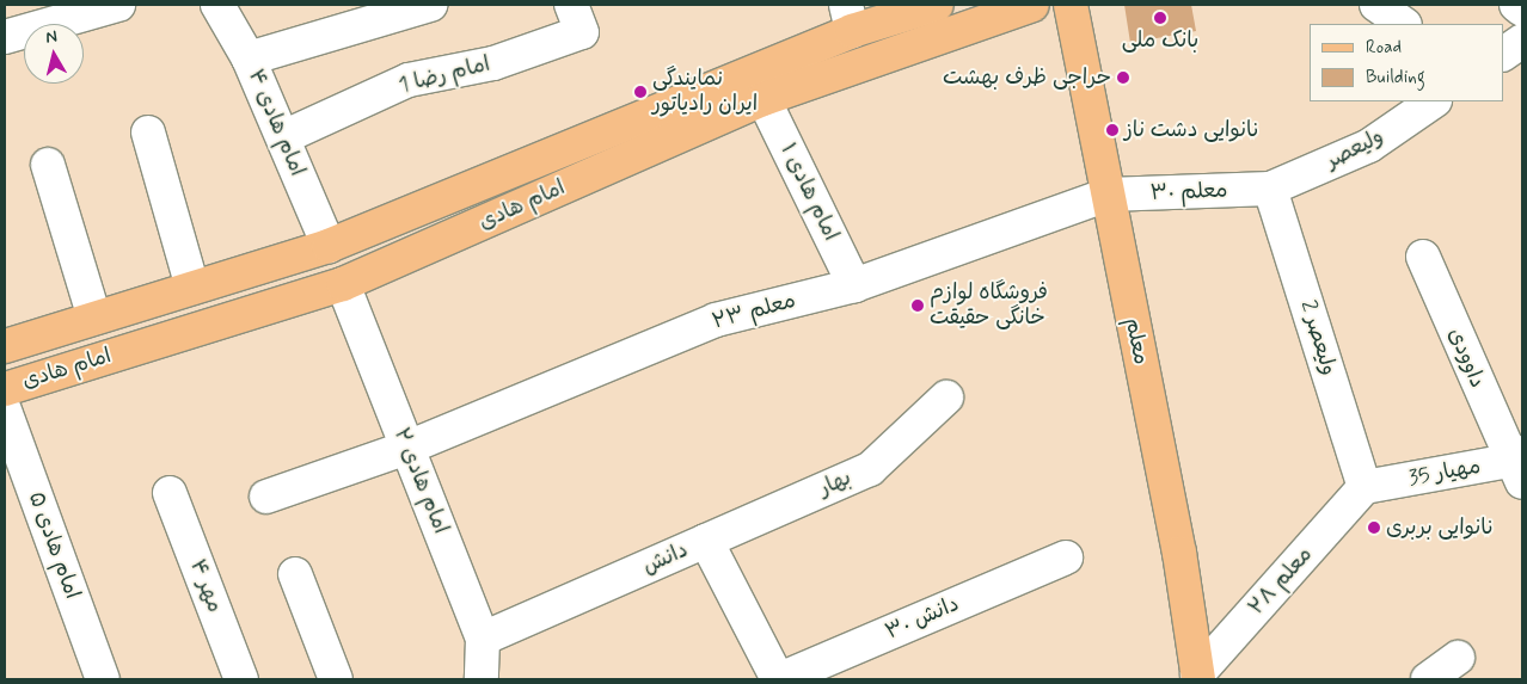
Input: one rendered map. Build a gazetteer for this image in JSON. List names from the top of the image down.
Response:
{
  "streets": {
    "main road": ["امام هادی", "معلم"],
    "street": [
      "امام رضا 1",
      "امام هادی ۴",
      "ولیعصر",
      "امام هادی ١",
      "معلم ۳۰",
      "معلم ۲۳",
      "ولیعصر 2",
      "داوودی",
      "مهیار 35",
      "امام هادی ٣",
      "بهار",
      "امام هادی ۵",
      "دانش",
      "معلم ۲۸",
      "مهر ۴",
      "دانش ۳۰"
    ]
  },
  "crossings": [
    ["امام رضا 1", "امام هادی ۴"],
    ["امام هادی ۴", "امام هادی"],
    ["ولیعصر", "معلم ۳۰"],
    ["ولیعصر", "ولیعصر 2"],
    ["امام هادی ١", "امام هادی"],
    ["امام هادی ١", "معلم ۲۳"],
    ["معلم ۳۰", "معلم ۲۳"],
    ["معلم ۳۰", "ولیعصر 2"],
    ["معلم ۳۰", "معلم"],
    ["امام هادی", "امام هادی ٣"],
    ["معلم ۲۳", "معلم"],
    ["معلم ۲۳", "امام هادی ٣"],
    ["ولیعصر 2", "مهیار 35"],
    ["ولیعصر 2", "معلم ۲۸"],
    ["معلم", "معلم ۲۸"],
    ["داوودی", "مهیار 35"],
    ["مهیار 35", "معلم ۲۸"],
    ["امام هادی ٣", "دانش"],
    ["بهار", "دانش"],
    ["دانش", "دانش ۳۰"]
  ],
  "places": [
    "بانک ملی",
    "حراجی ظرف بهشت",
    "نمایندگی ایران رادیاتور",
    "نانوایی دشت ناز",
    "فروشگاه لوازم خانگی حقیقت",
    "نانوایی بربری"
  ],
  "legend": ["Road", "Building"],
  "north": "top"
}
